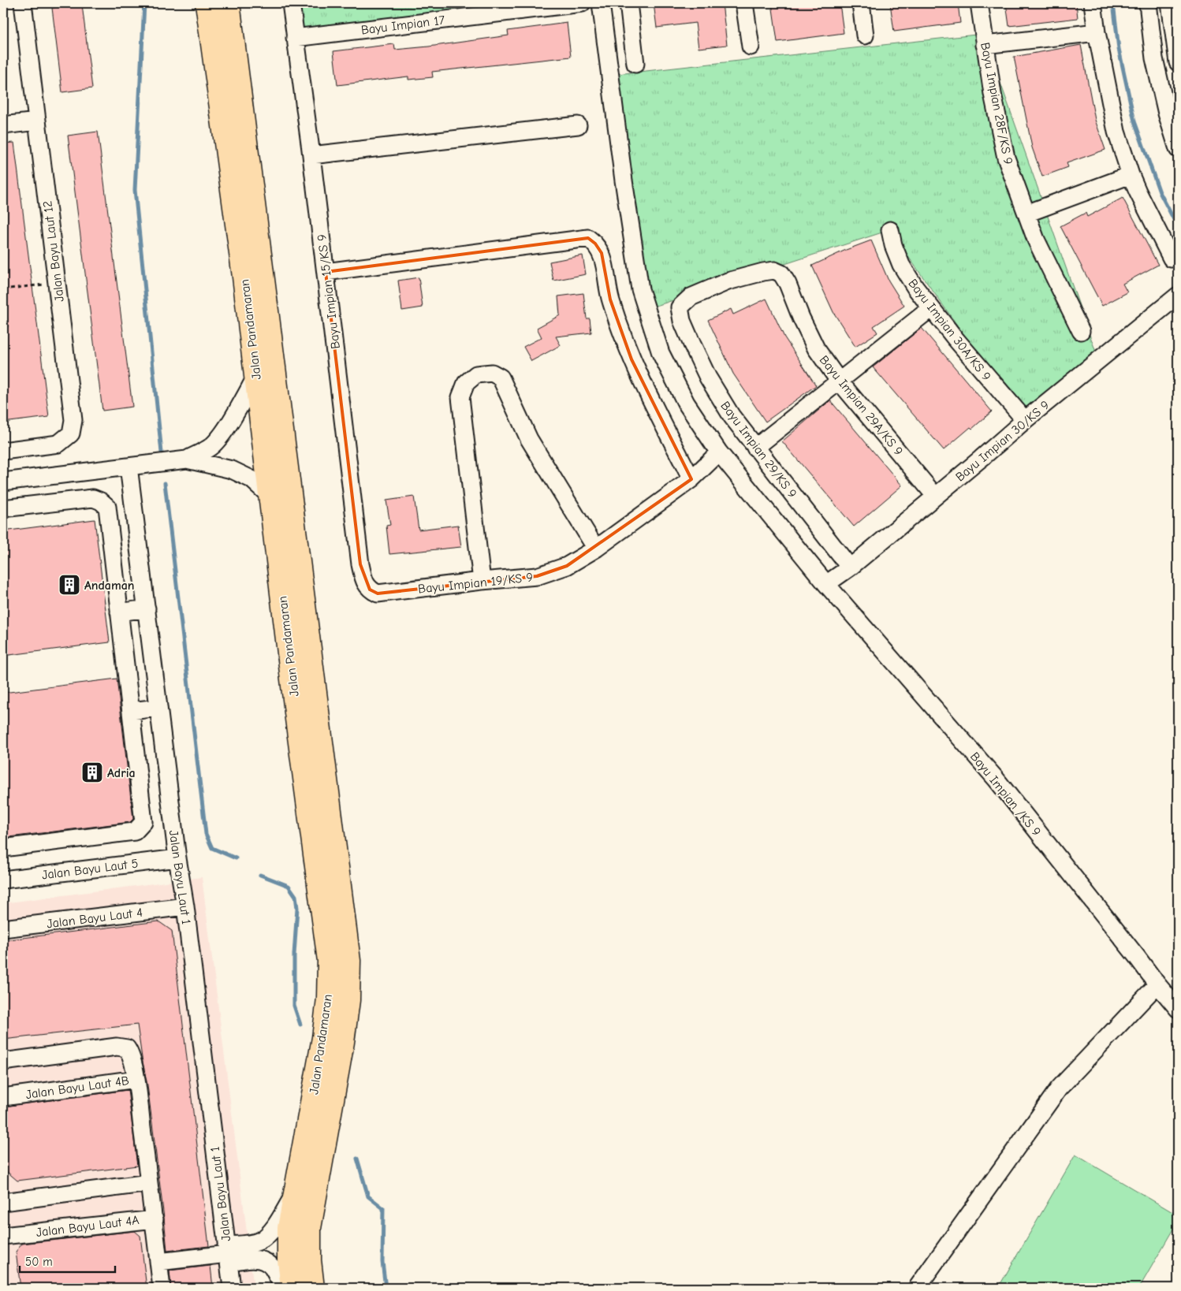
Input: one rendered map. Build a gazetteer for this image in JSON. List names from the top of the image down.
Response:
{
  "streets": {
    "main road": ["Jalan Pandamaran"],
    "street": [
      "Bayu Impian 17",
      "Bayu Impian 28F/KS 9",
      "Jalan Bayu Laut 12",
      "Bayu Impian 15/KS 9",
      "Bayu Impian 30A/KS 9",
      "Bayu Impian 29A/KS 9",
      "Bayu Impian 30/KS 9",
      "Bayu Impian 29/KS 9",
      "Bayu Impian 19/KS 9",
      "Bayu Impian /KS 9",
      "Jalan Bayu Laut 5",
      "Jalan Bayu Laut 1",
      "Jalan Bayu Laut 4",
      "Jalan Bayu Laut 4B",
      "Jalan Bayu Laut 4A"
    ]
  },
  "crossings": [
    ["Bayu Impian 17", "Bayu Impian 15/KS 9"],
    ["Bayu Impian 15/KS 9", "Bayu Impian 19/KS 9"],
    ["Bayu Impian 30A/KS 9", "Bayu Impian 30/KS 9"],
    ["Bayu Impian 29A/KS 9", "Bayu Impian 30/KS 9"],
    ["Bayu Impian 29A/KS 9", "Bayu Impian 29/KS 9"],
    ["Bayu Impian 30/KS 9", "Bayu Impian 29/KS 9"],
    ["Bayu Impian 30/KS 9", "Bayu Impian /KS 9"],
    ["Bayu Impian 19/KS 9", "Bayu Impian /KS 9"],
    ["Jalan Bayu Laut 5", "Jalan Bayu Laut 1"],
    ["Jalan Bayu Laut 1", "Jalan Bayu Laut 4"],
    ["Jalan Bayu Laut 4B", "Jalan Bayu Laut 4A"]
  ],
  "places": {
    "building": ["Andaman", "Adria"]
  },
  "scale_bar": "50 m"
}
